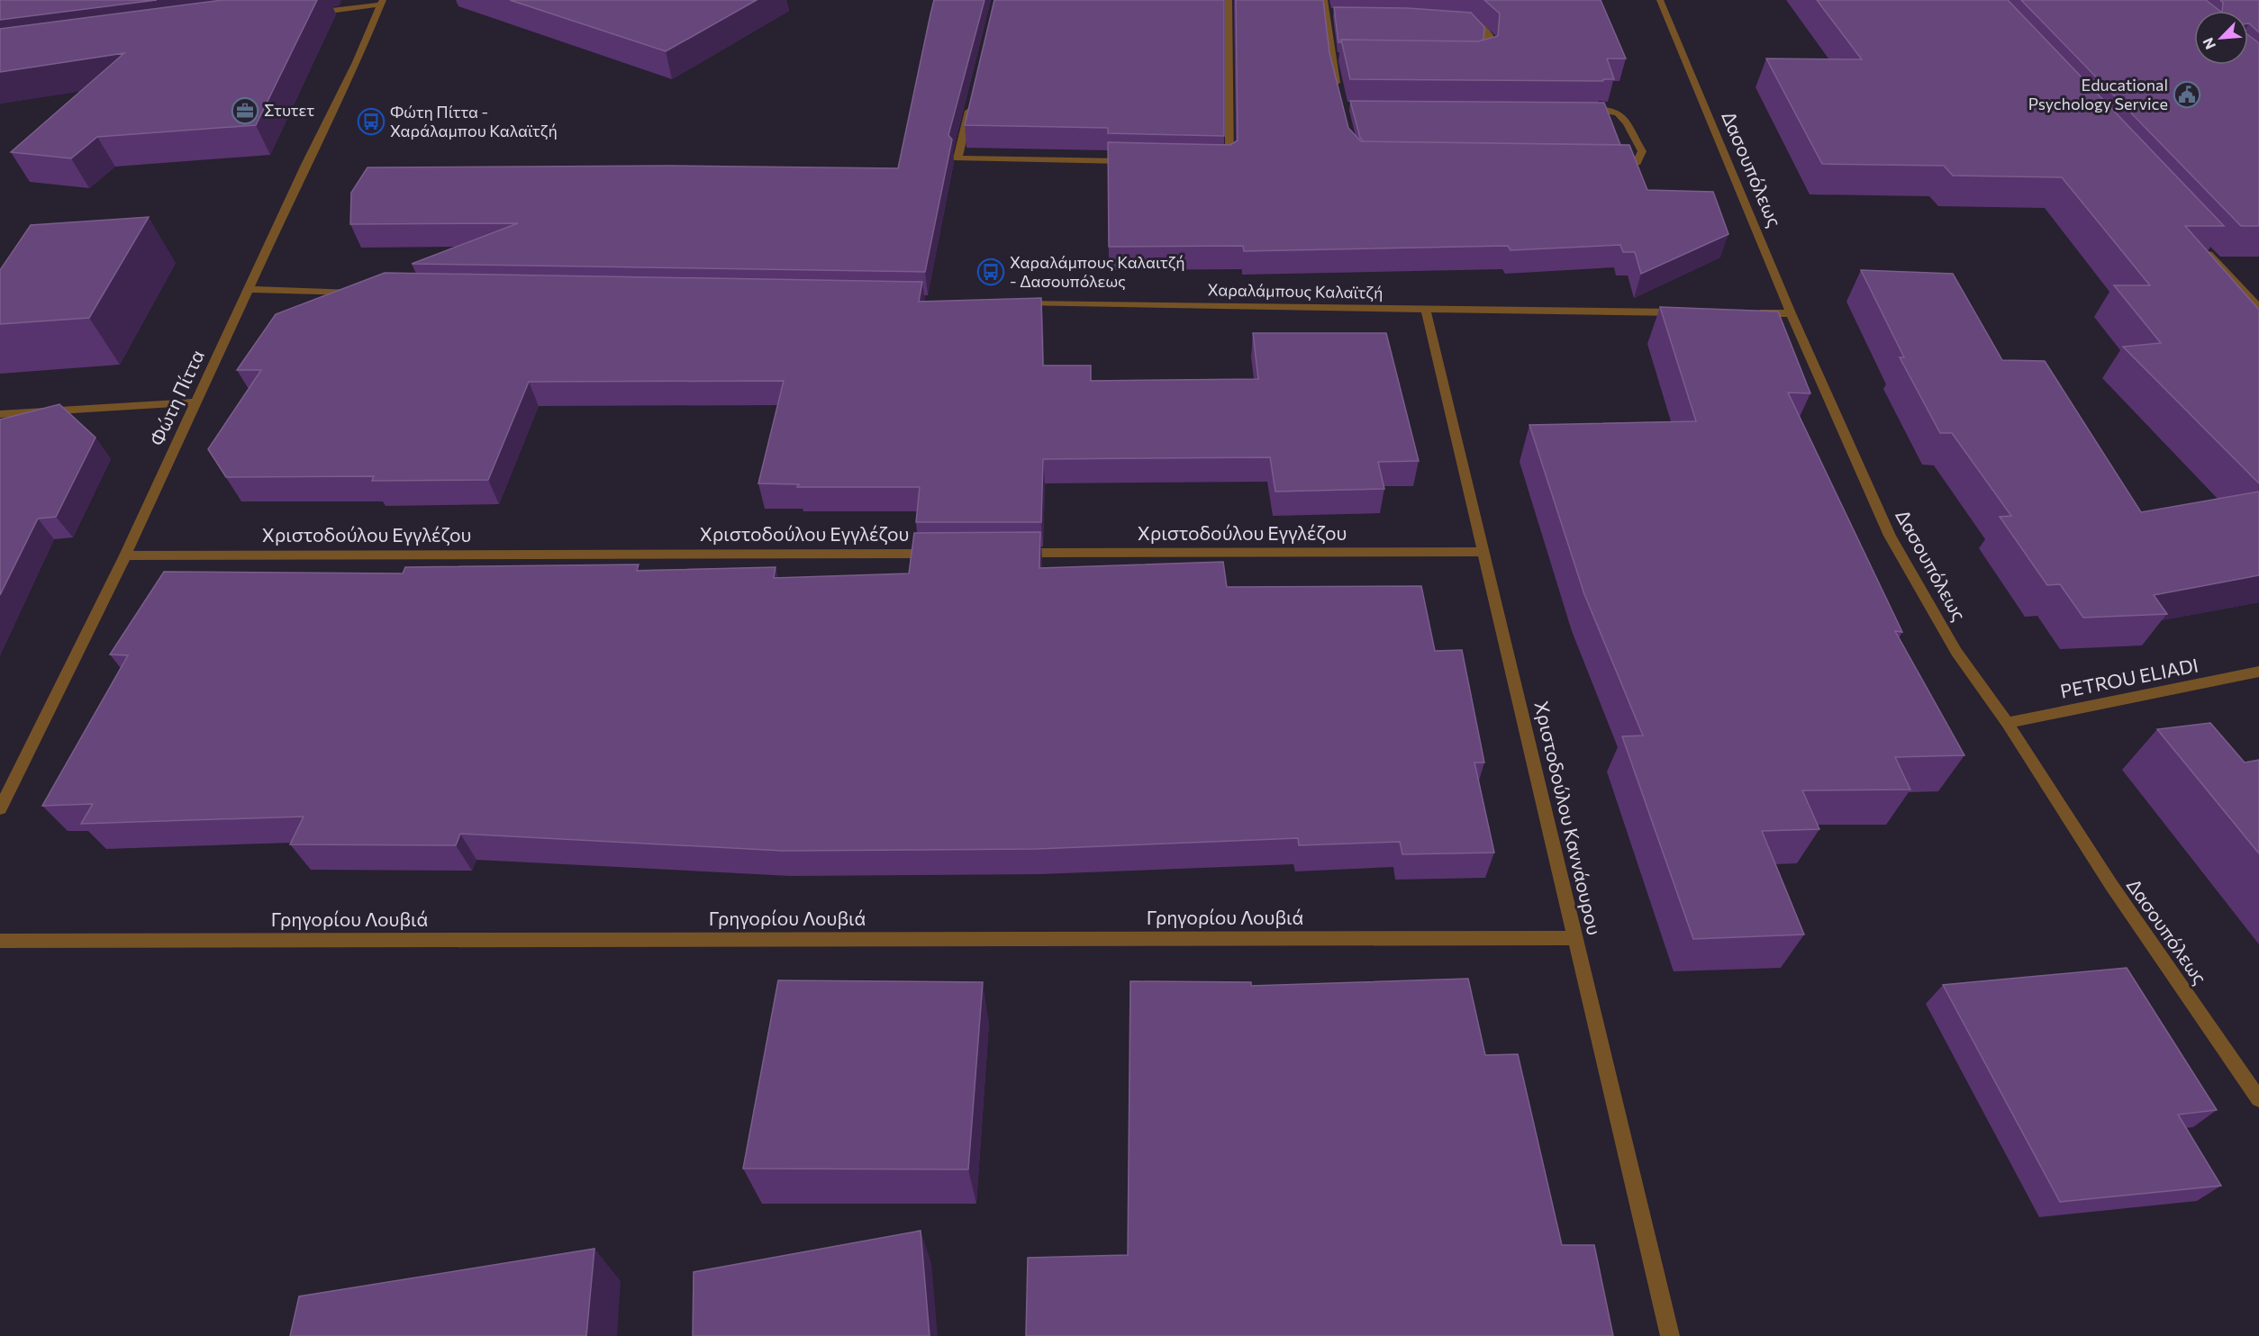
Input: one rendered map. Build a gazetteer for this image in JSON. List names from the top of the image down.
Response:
{
  "streets": {
    "street": [
      "Δασουπόλεως",
      "Χαραλάμπους Καλαϊτζή",
      "Φώτη Πίττα",
      "Χριστοδούλου Εγγλέζου",
      "PETROU ELIADI",
      "Χριστοδούλου Καννάουρου",
      "Γρηγορίου Λουβιά"
    ]
  },
  "crossings": [
    ["Δασουπόλεως", "PETROU ELIADI"],
    ["Χαραλάμπους Καλαϊτζή", "Χριστοδούλου Καννάουρου"],
    ["Φώτη Πίττα", "Χριστοδούλου Εγγλέζου"],
    ["Χριστοδούλου Εγγλέζου", "Χριστοδούλου Καννάουρου"],
    ["Χριστοδούλου Καννάουρου", "Γρηγορίου Λουβιά"]
  ],
  "places": {
    "public building": ["Educational Psychology Service"],
    "office": ["Στυτετ"],
    "bus stop": ["Φώτη Πίττα - Χαράλαμπου Καλαϊτζή", "Χαραλάμπους Καλαιτζή - Δασουπόλεως"]
  },
  "north": "bottom left"
}
